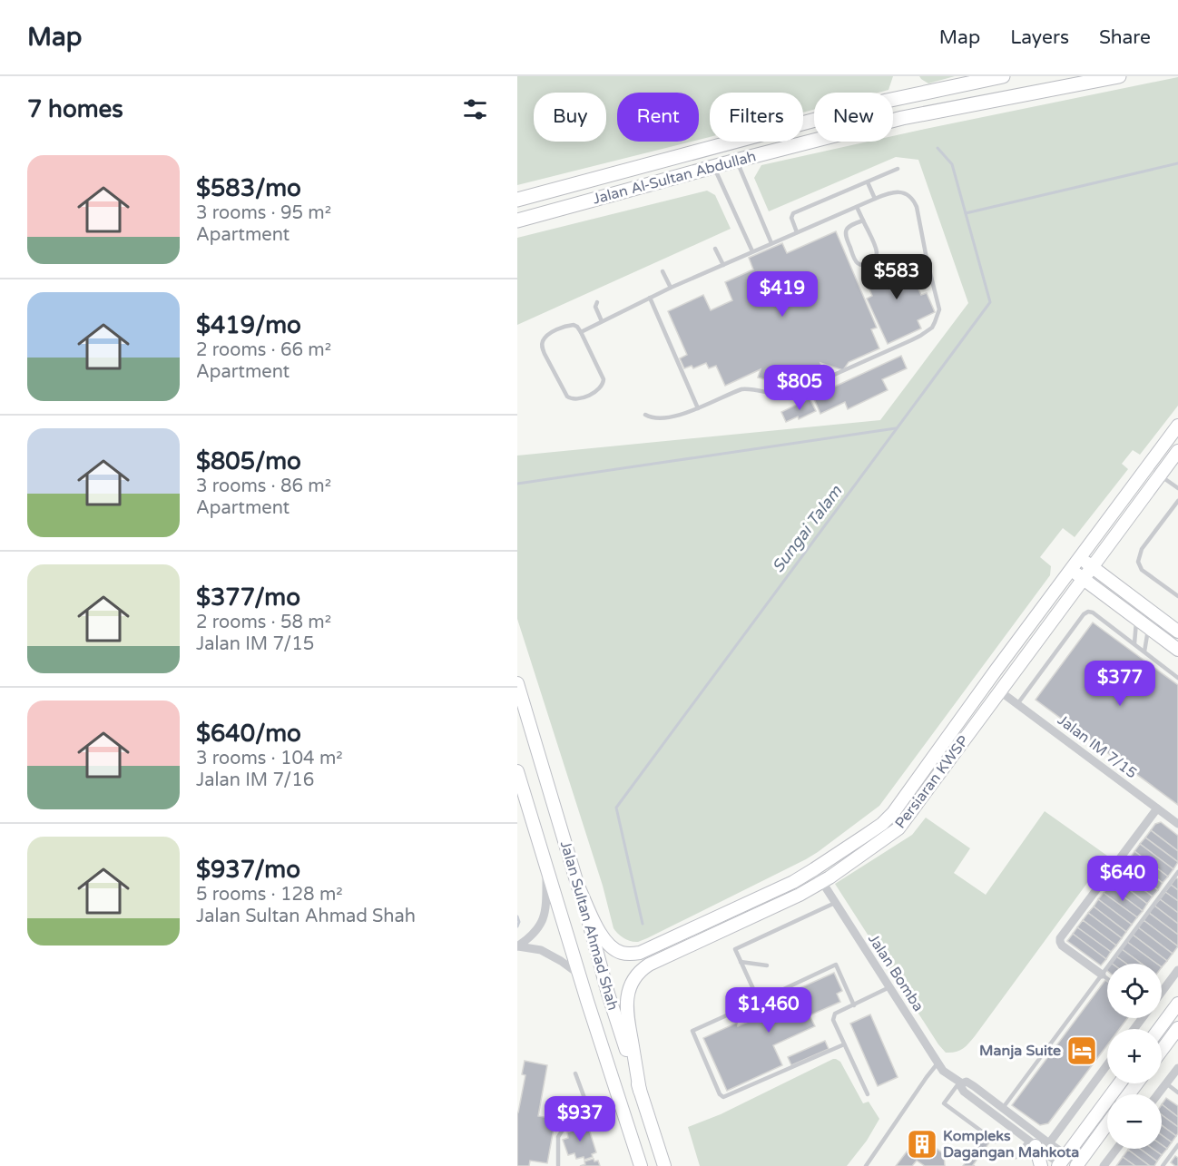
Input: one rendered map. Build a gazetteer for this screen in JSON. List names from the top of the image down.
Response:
{
  "streets": {
    "main road": ["Jalan Al-Sultan Abdullah"],
    "street": [
      "Jalan IM 7/15",
      "Persiaran KWSP",
      "Jalan Sultan Ahmad Shah",
      "Jalan Bomba"
    ]
  },
  "crossings": [
    ["Jalan IM 7/15", "Persiaran KWSP"],
    ["Persiaran KWSP", "Jalan Sultan Ahmad Shah"],
    ["Persiaran KWSP", "Jalan Bomba"]
  ],
  "water": ["Sungai Talam"],
  "places": {
    "hotel": ["Manja Suite"],
    "building": ["Kompleks Dagangan Mahkota"]
  },
  "page": {
    "header": "Map",
    "nav": ["Map", "Layers", "Share"],
    "heading": "7 homes",
    "chip": [
      "Buy",
      "Rent",
      "Filters",
      "New"
    ],
    "list": [
      {
        "name": "$583/mo",
        "note": "3 rooms · 95 m² · Apartment"
      },
      {
        "name": "$419/mo",
        "note": "2 rooms · 66 m² · Apartment"
      },
      {
        "name": "$805/mo",
        "note": "3 rooms · 86 m² · Apartment"
      },
      {
        "name": "$377/mo",
        "note": "2 rooms · 58 m² · Jalan IM 7/15"
      },
      {
        "name": "$640/mo",
        "note": "3 rooms · 104 m² · Jalan IM 7/16"
      },
      {
        "name": "$937/mo",
        "note": "5 rooms · 128 m² · Jalan Sultan Ahmad Shah"
      }
    ],
    "price": [
      "$583",
      "$419",
      "$805",
      "$377",
      "$640",
      "$1,460",
      "$937"
    ],
    "map_buttons": ["+", "−"]
  }
}
